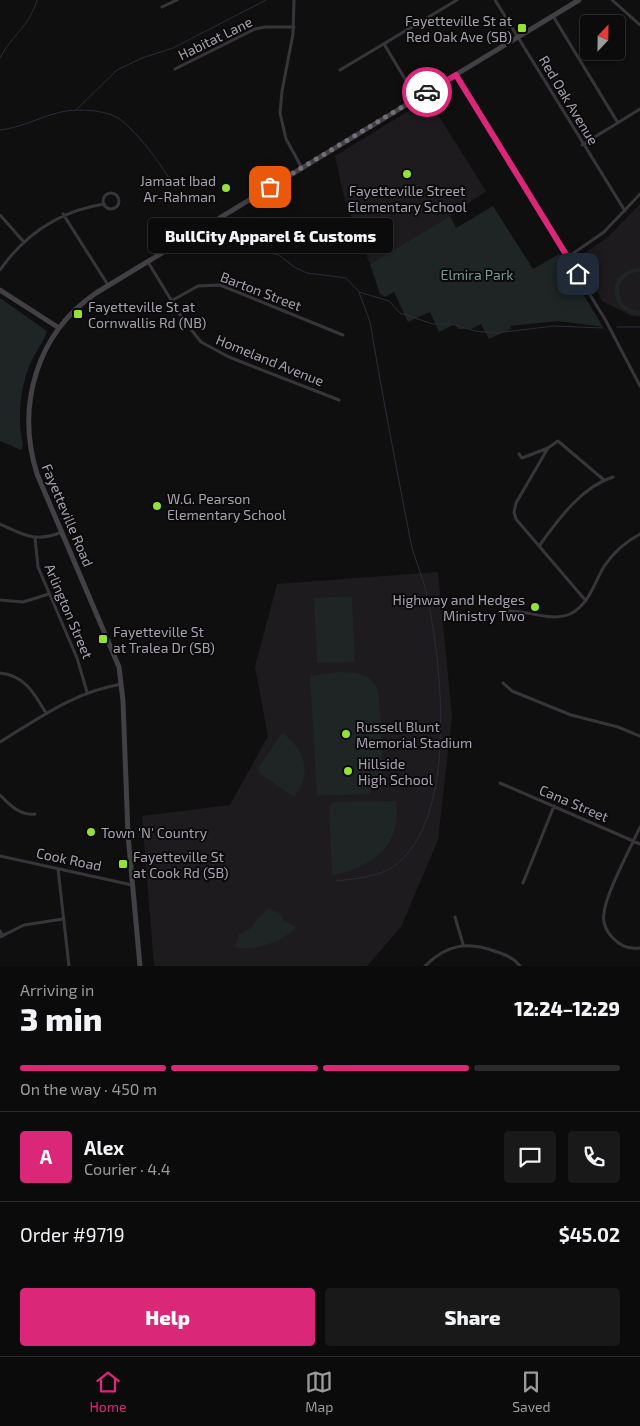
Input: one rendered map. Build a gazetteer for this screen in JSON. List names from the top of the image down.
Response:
{
  "streets": {
    "main road": ["Fayetteville Road"],
    "street": [
      "Habitat Lane",
      "Red Oak Avenue",
      "Barton Street",
      "Homeland Avenue",
      "Arlington Street",
      "Cana Street",
      "Cook Road"
    ]
  },
  "crossings": [
    ["Red Oak Avenue", "Fayetteville Road"],
    ["Barton Street", "Homeland Avenue"],
    ["Homeland Avenue", "Fayetteville Road"],
    ["Fayetteville Road", "Cook Road"]
  ],
  "parks": ["Elmira Park"],
  "places": {
    "transit": [
      "Fayetteville St at Red Oak Ave (SB)",
      "Fayetteville St at Cornwallis Rd (NB)",
      "Fayetteville St at Tralea Dr (SB)",
      "Fayetteville St at Cook Rd (SB)"
    ],
    "other": [
      "Fayetteville Street Elementary School",
      "BullCity Apparel & Customs",
      "Jamaat Ibad Ar-Rahman",
      "W.G. Pearson Elementary School",
      "Highway and Hedges Ministry Two",
      "Russell Blunt Memorial Stadium",
      "Hillside High School",
      "Town 'N' Country"
    ]
  },
  "north": "top",
  "page": {
    "bubble": "BullCity Apparel & Customs",
    "heading": ["3 min", "Arriving in", "12:24–12:29"],
    "panel": [
      "Alex",
      "Courier · 4.4",
      "Order #9719",
      "$45.02"
    ],
    "bar": "On the way · 450 m",
    "round": "A",
    "buttons": ["Help", "Share"],
    "tabs": ["Home", "Map", "Saved"]
  }
}
